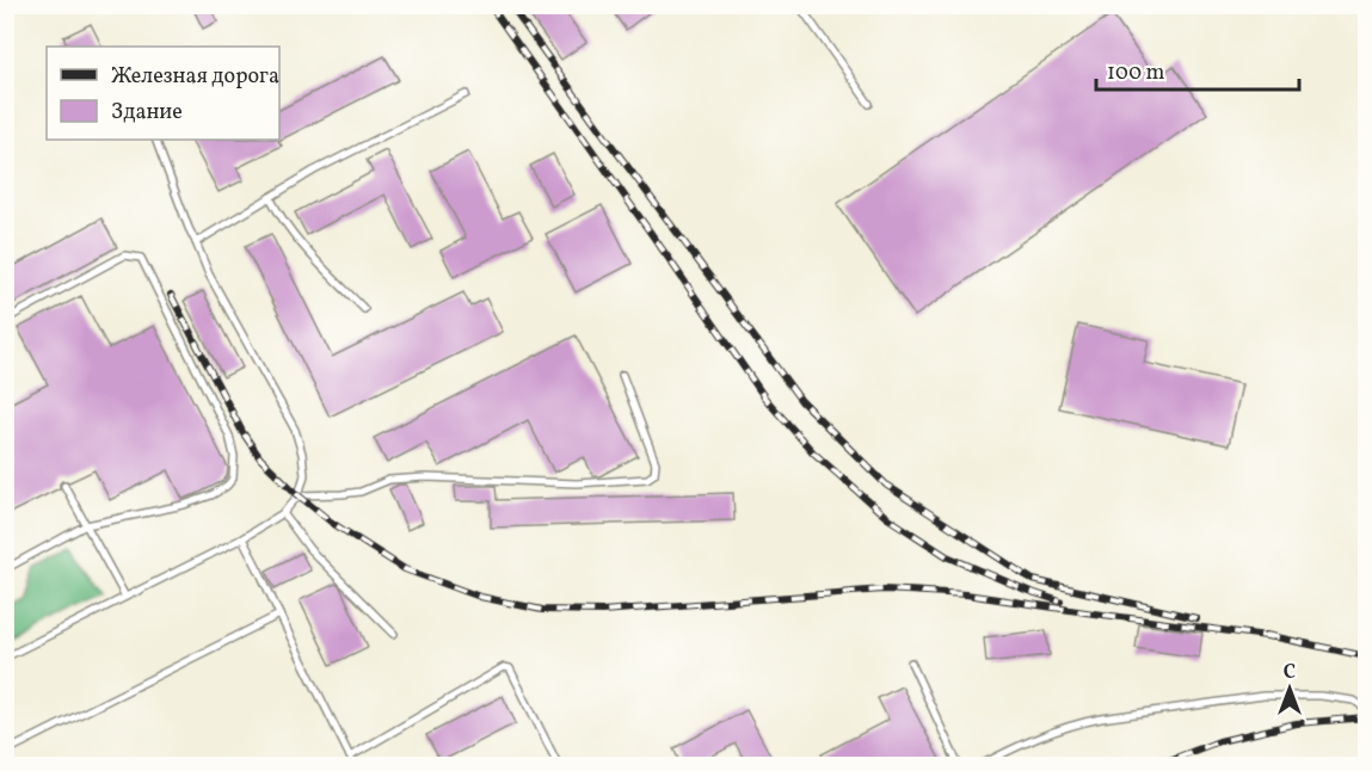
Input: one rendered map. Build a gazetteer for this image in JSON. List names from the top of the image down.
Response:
{
  "legend": ["Железная дорога", "Здание"],
  "scale_bar": "100 m",
  "north": "top"
}
